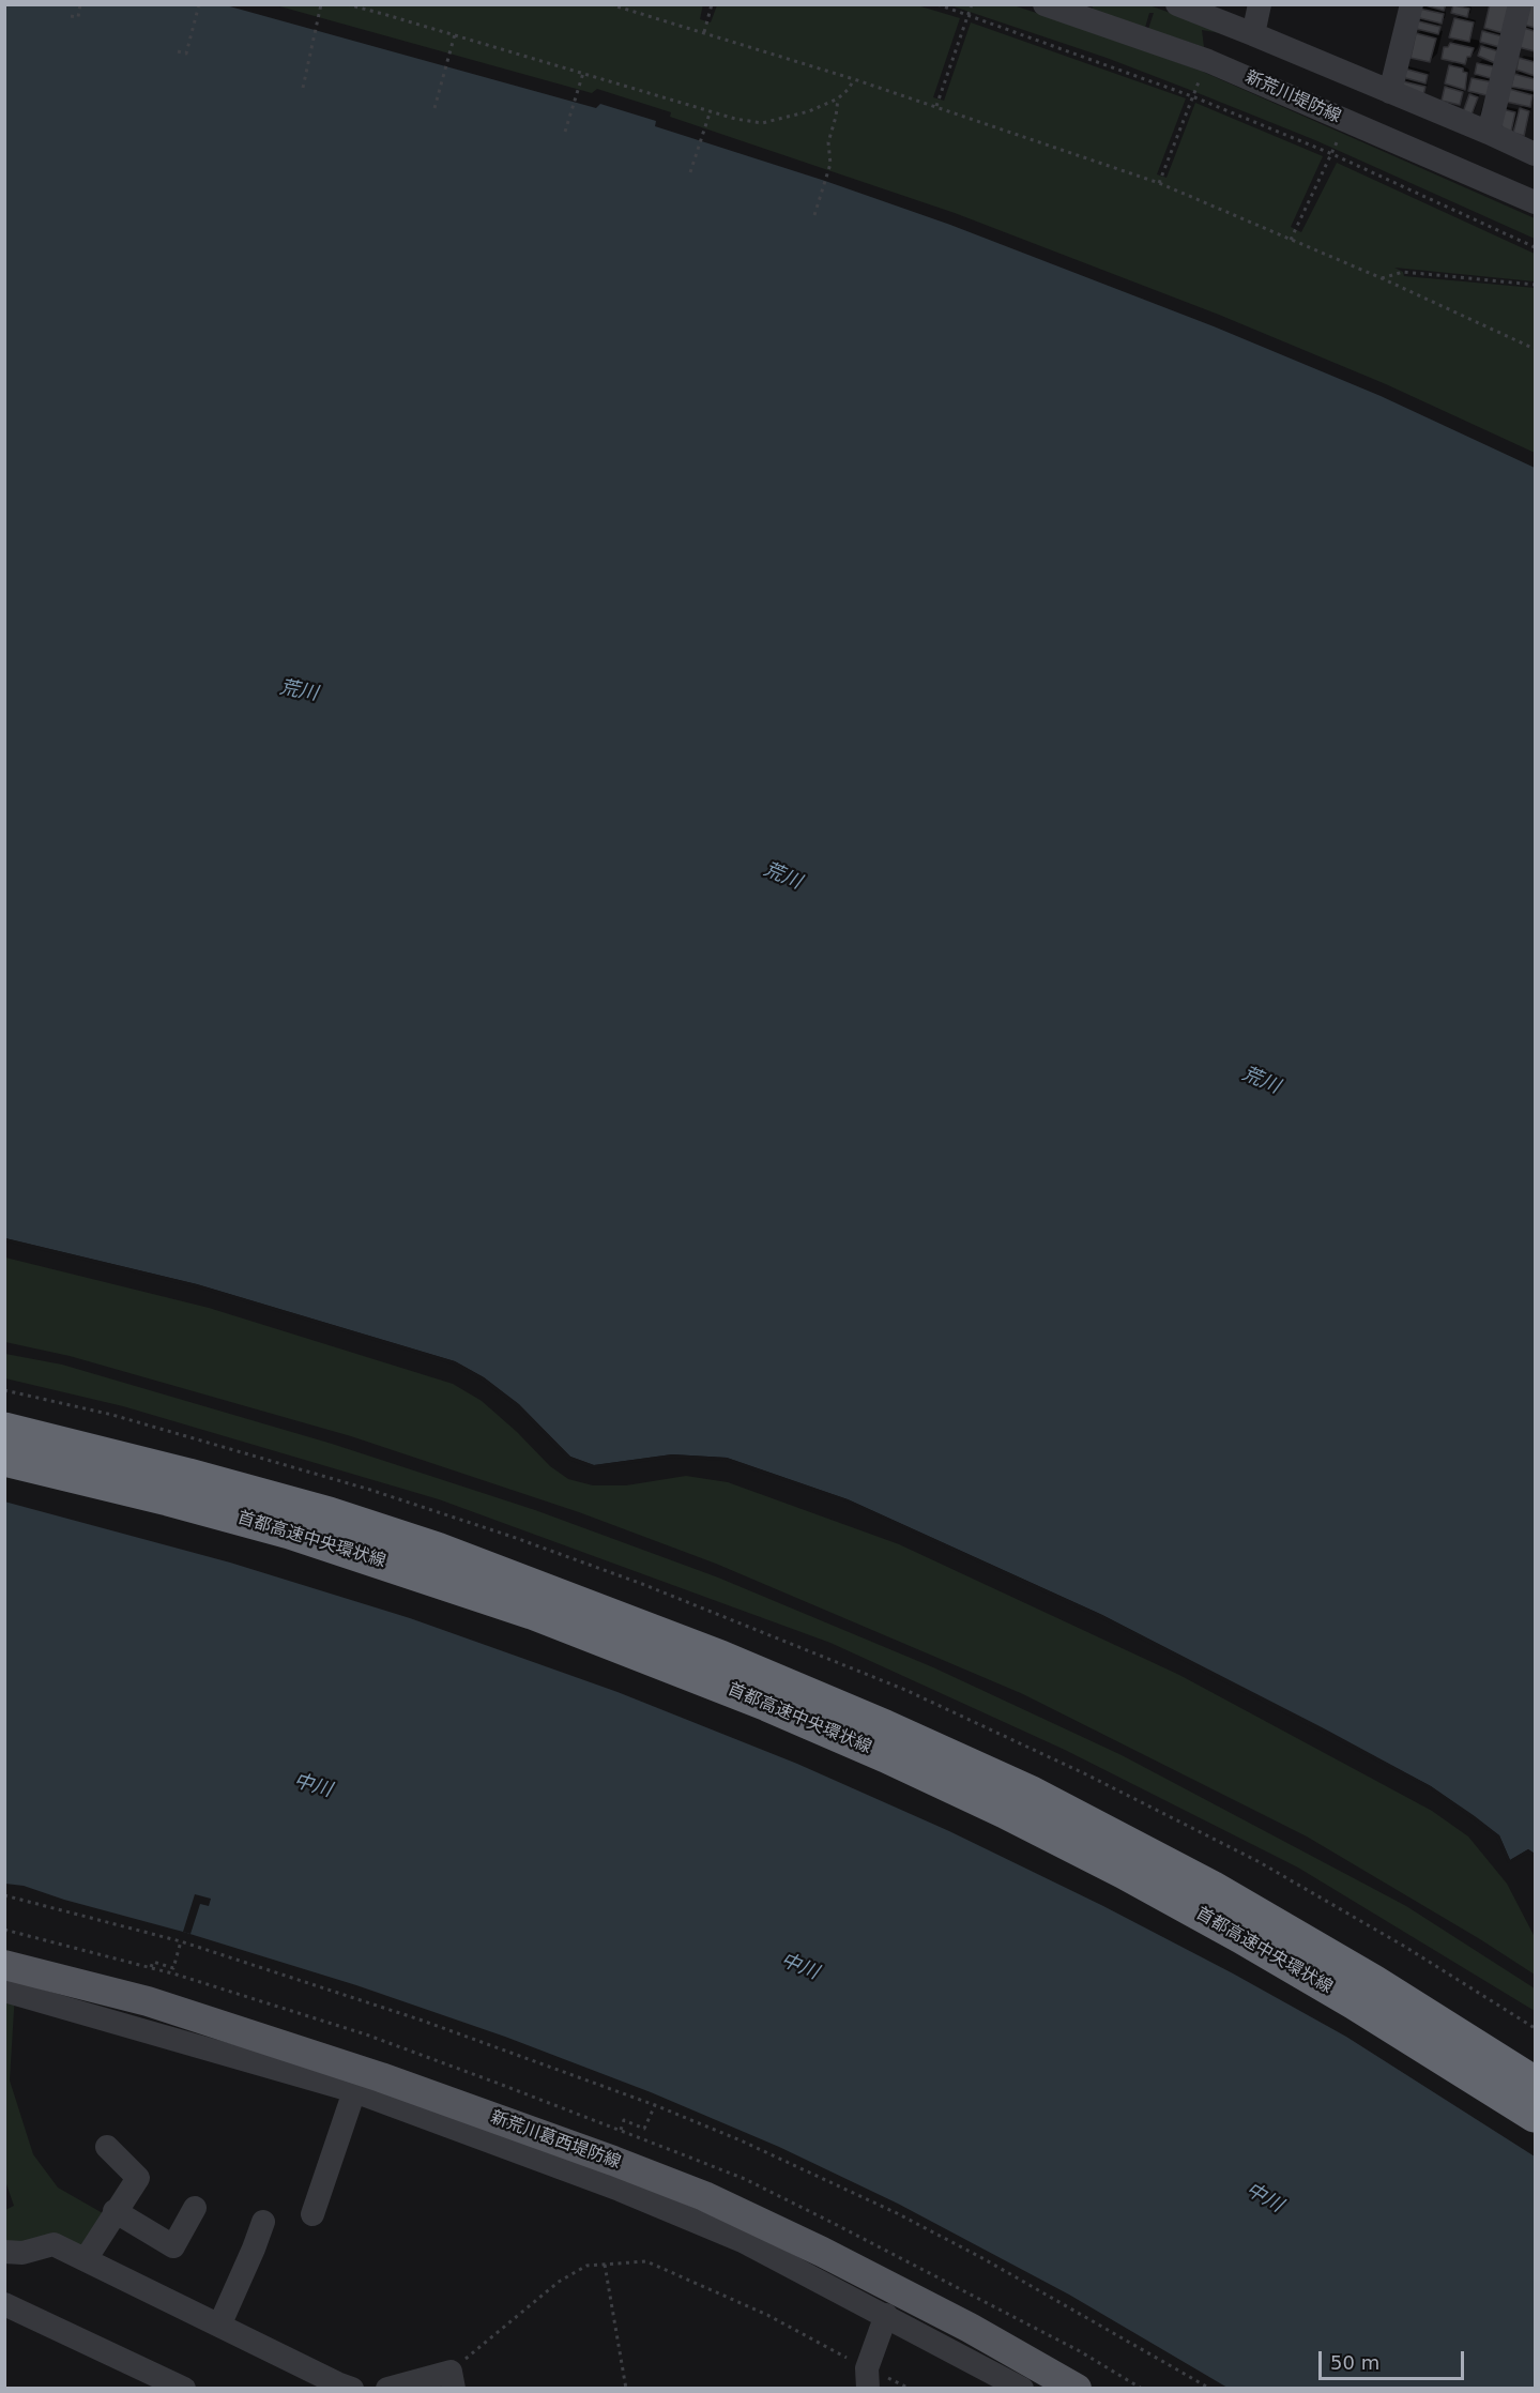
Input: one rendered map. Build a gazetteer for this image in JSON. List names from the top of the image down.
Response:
{
  "streets": {
    "highway": ["首都高速中央環状線"],
    "main road": ["新荒川葛西堤防線"],
    "street": ["新荒川堤防線"]
  },
  "water": ["荒川", "中川"],
  "scale_bar": "50 m"
}
